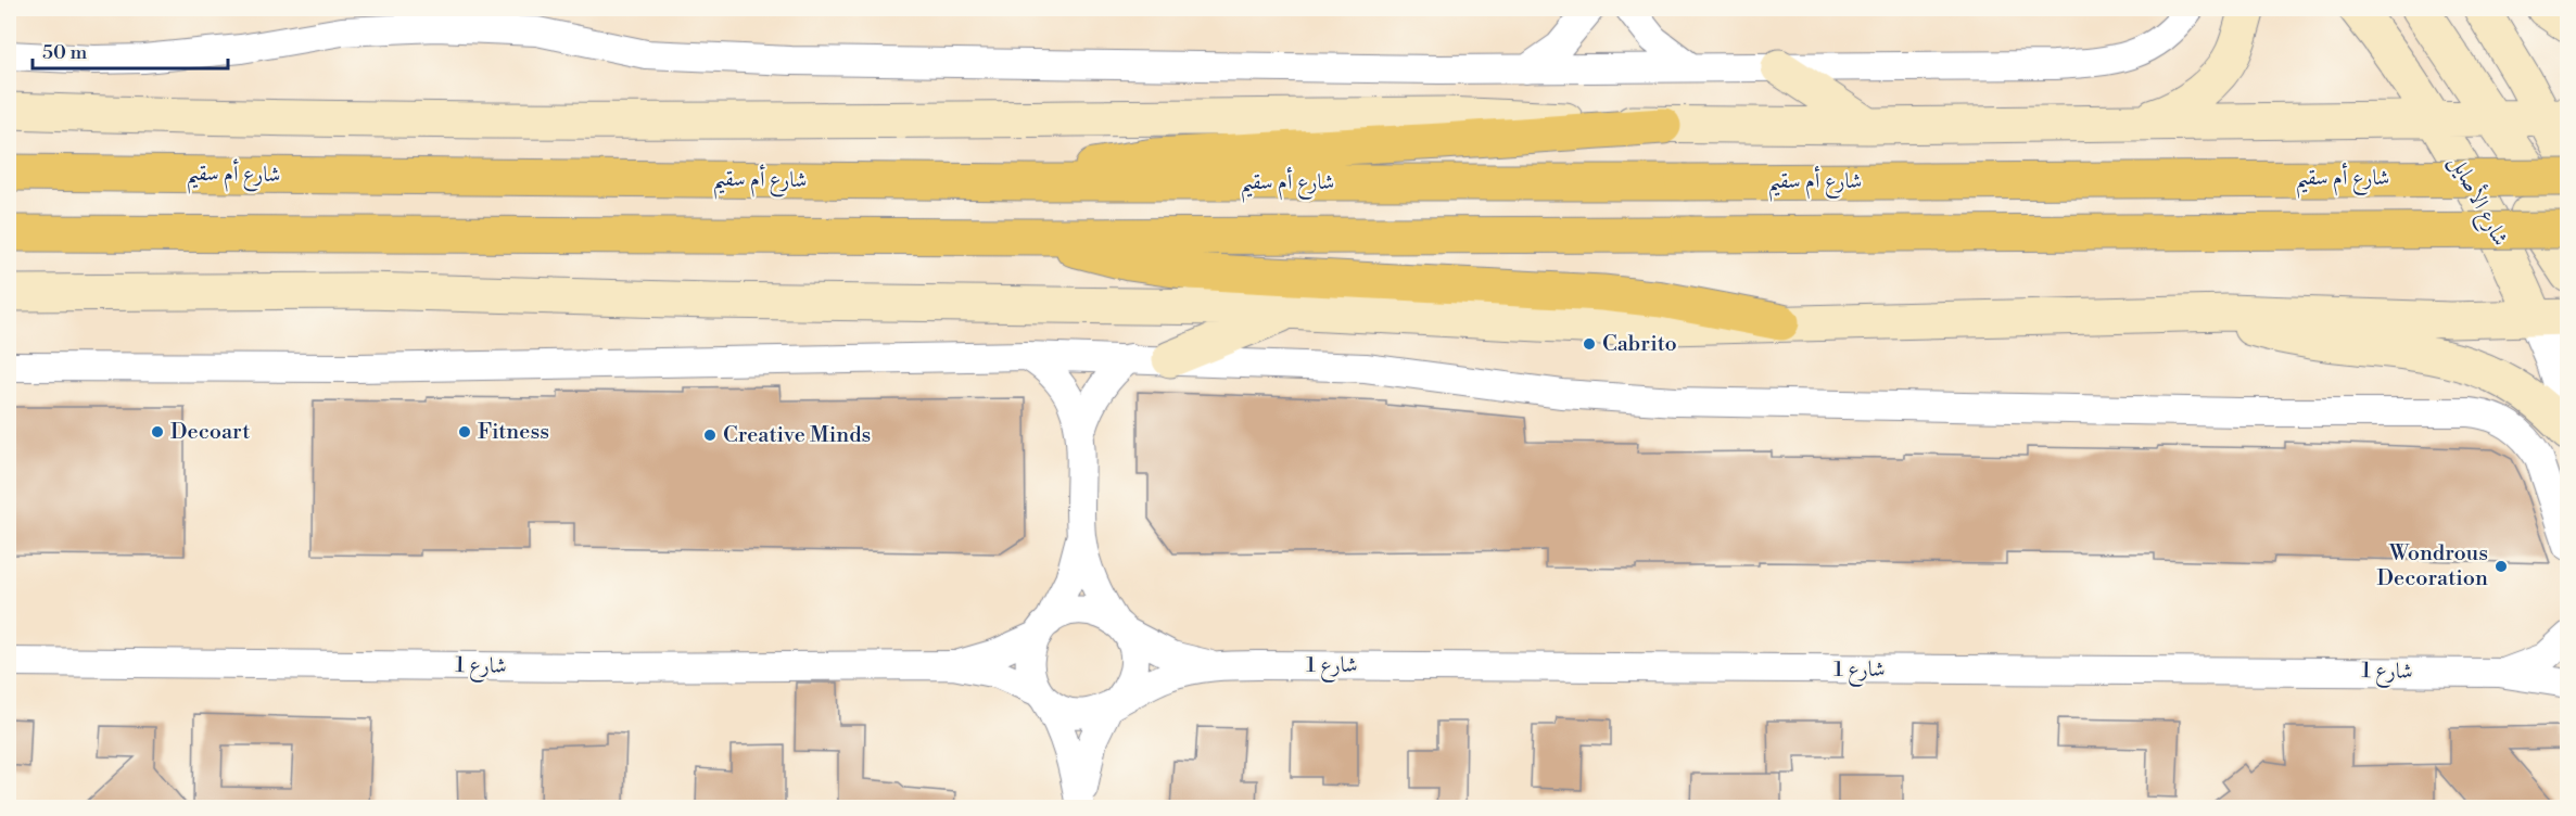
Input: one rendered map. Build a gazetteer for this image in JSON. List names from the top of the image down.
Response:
{
  "streets": {
    "main road": ["شارع أم سقيم", "شارع الأصايل"],
    "street": ["شارع 1"]
  },
  "places": [
    "Cabrito",
    "Decoart",
    "Fitness",
    "Creative Minds",
    "Wondrous Decoration"
  ],
  "scale_bar": "50 m"
}
